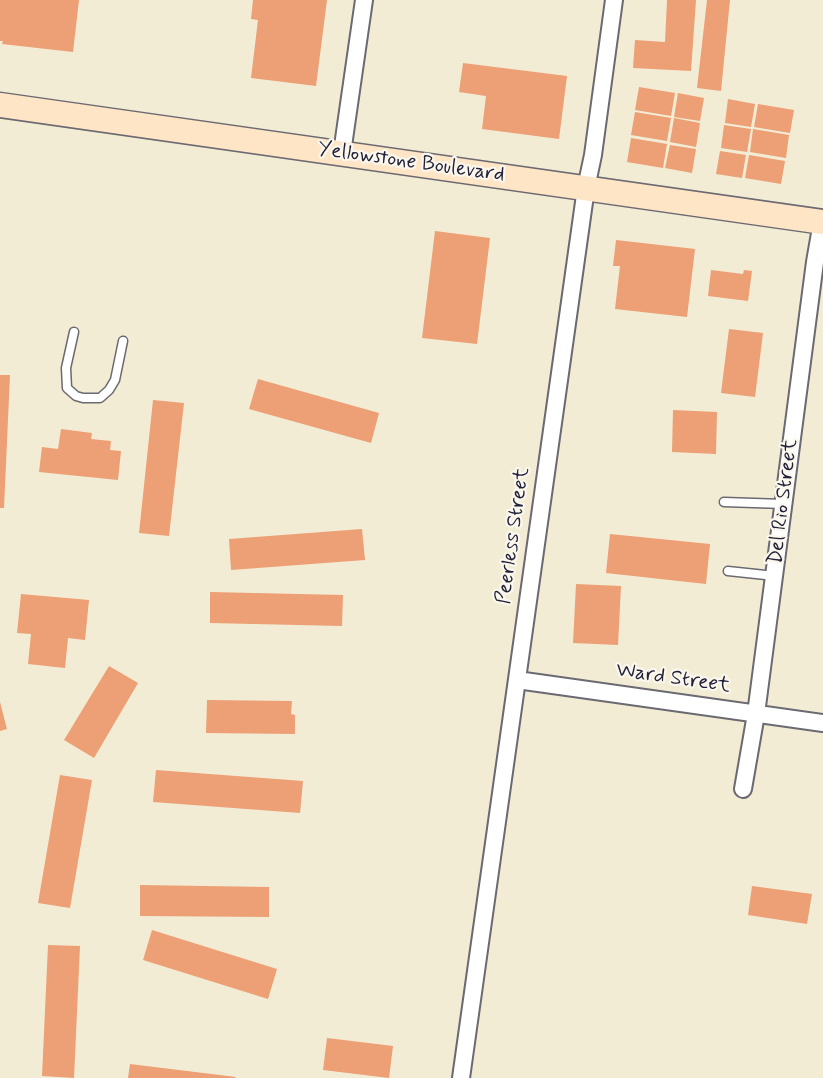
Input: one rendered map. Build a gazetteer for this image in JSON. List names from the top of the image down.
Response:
{
  "streets": {
    "street": [
      "Yellowstone Boulevard",
      "Del Rio Street",
      "Peerless Street",
      "Ward Street"
    ]
  },
  "crossings": [
    ["Yellowstone Boulevard", "Del Rio Street"],
    ["Yellowstone Boulevard", "Peerless Street"],
    ["Del Rio Street", "Ward Street"],
    ["Peerless Street", "Ward Street"]
  ]
}
